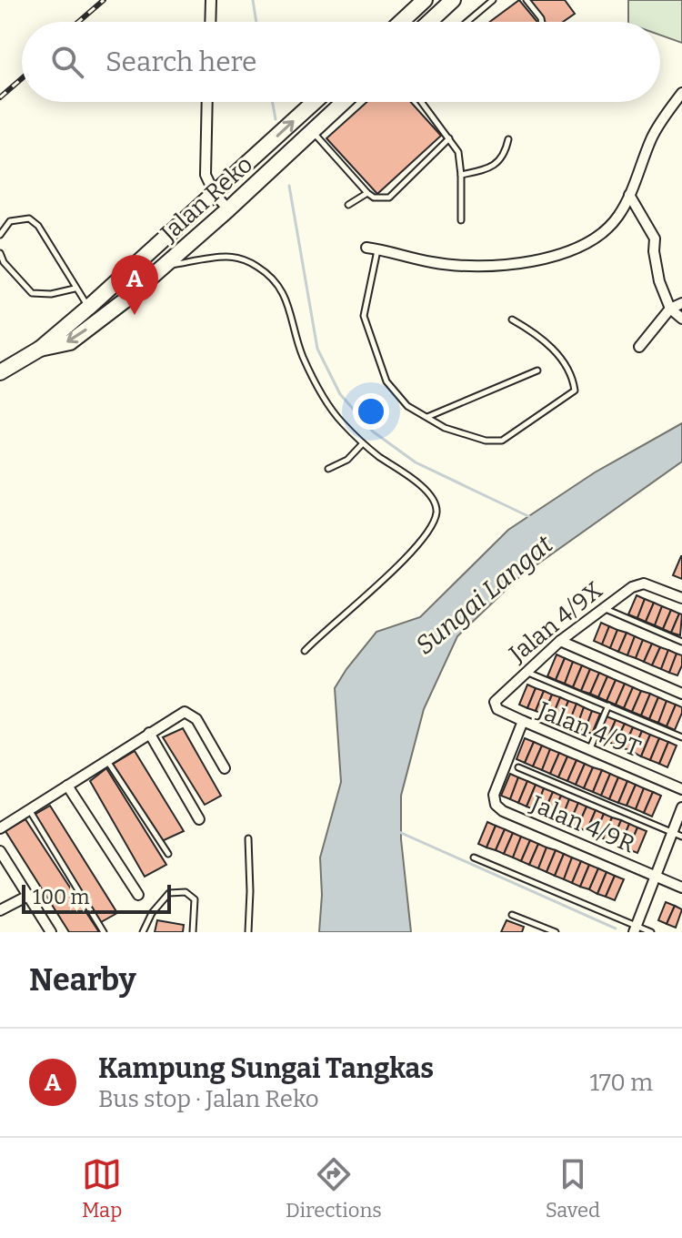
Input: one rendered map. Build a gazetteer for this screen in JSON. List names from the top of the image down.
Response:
{
  "streets": {
    "main road": ["Jalan Reko"],
    "street": ["Jalan 4/9X", "Jalan 4/9T", "Jalan 4/9R"]
  },
  "crossings": [
    ["Jalan 4/9X", "Jalan 4/9T"],
    ["Jalan 4/9T", "Jalan 4/9R"]
  ],
  "water": ["Sungai Langat"],
  "scale_bar": "100 m",
  "page": {
    "search": "Search here",
    "pins": "A",
    "scale": "100 m",
    "heading": "Nearby",
    "list": [
      {
        "mark": "A",
        "name": "Kampung Sungai Tangkas",
        "note": "Bus stop · Jalan Reko",
        "value": "170 m"
      }
    ],
    "nav": ["Map", "Directions", "Saved"]
  }
}
